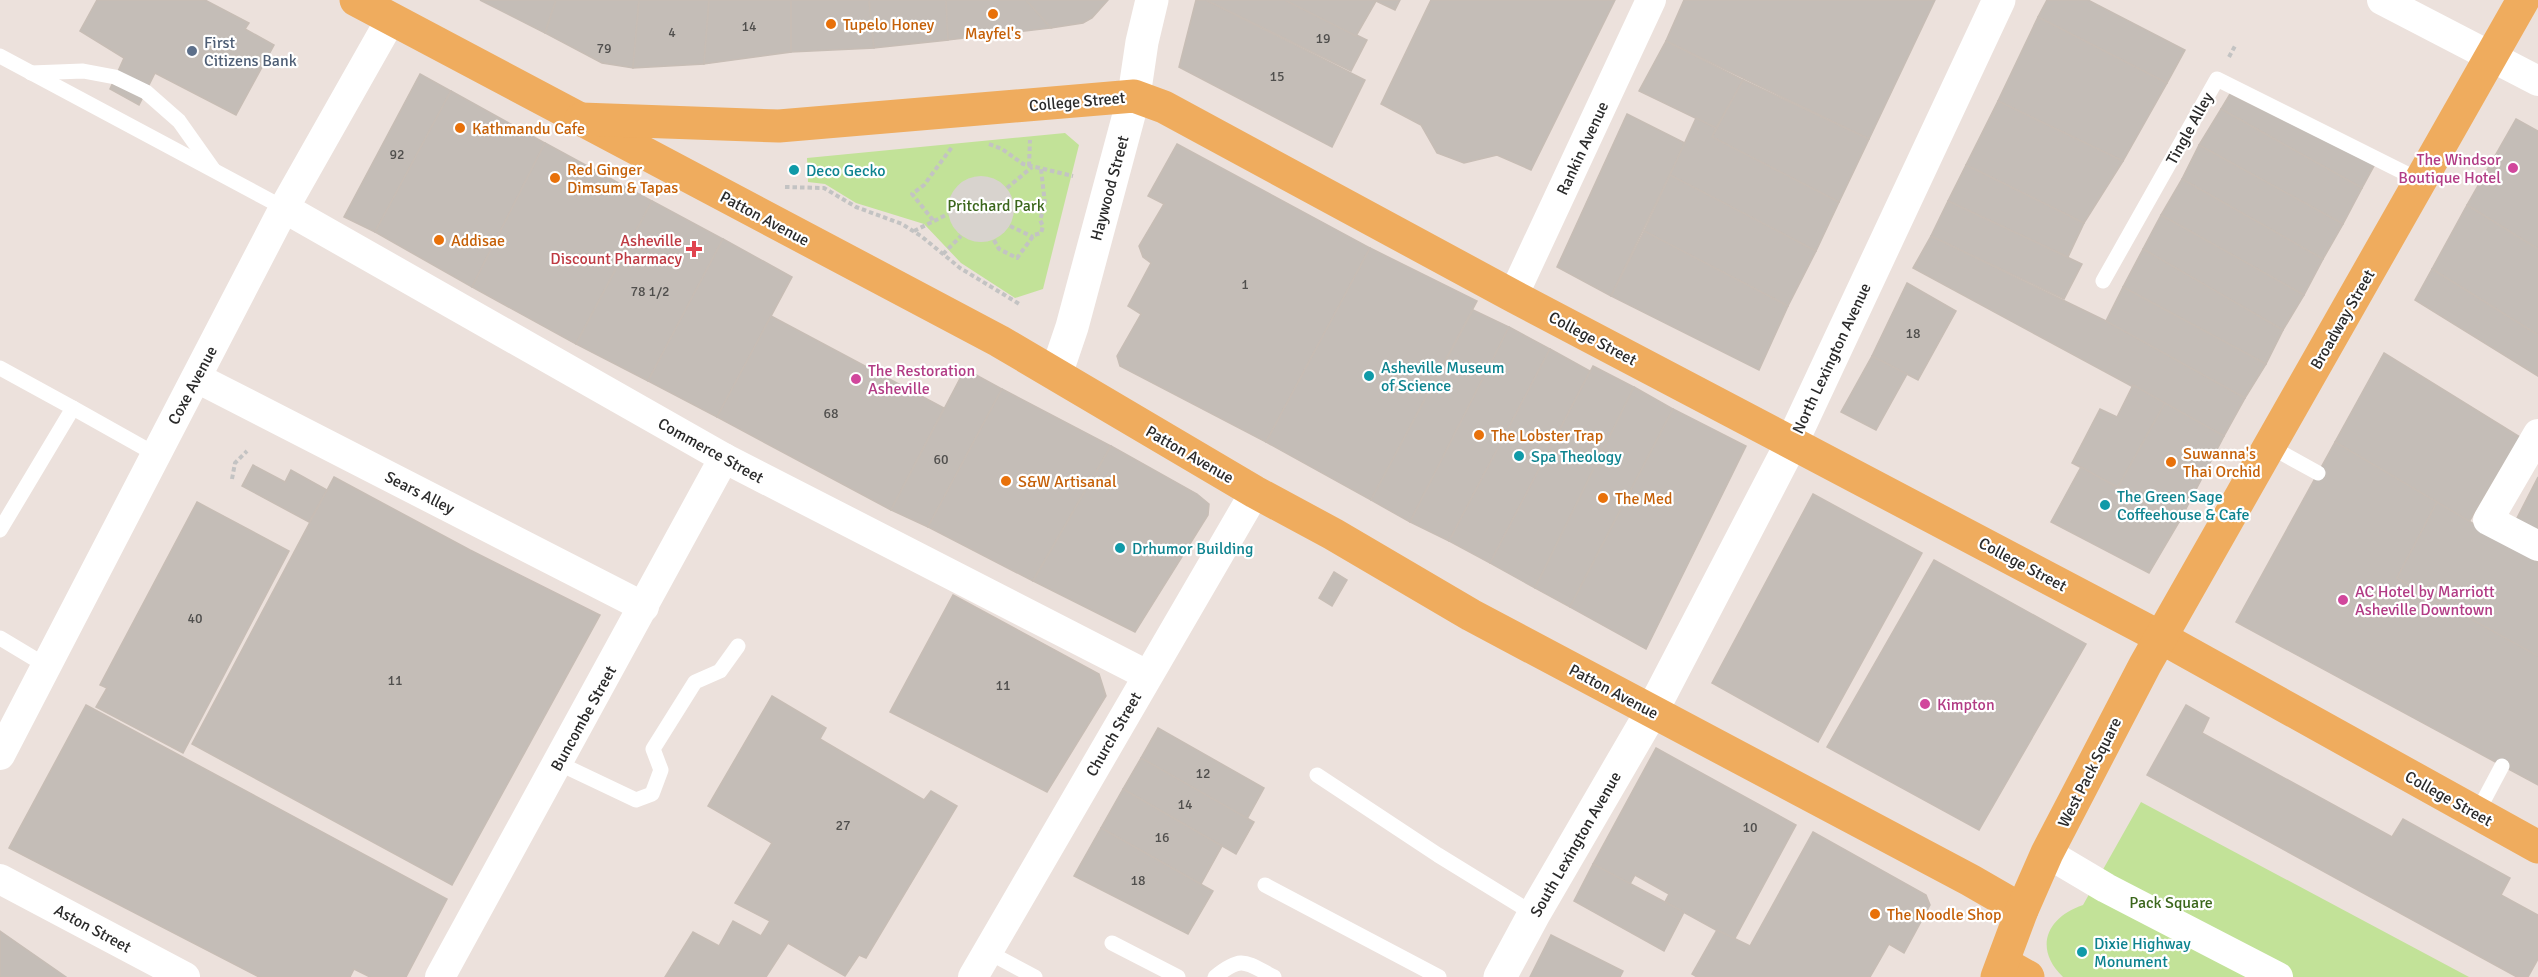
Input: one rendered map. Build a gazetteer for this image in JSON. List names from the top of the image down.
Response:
{
  "streets": {
    "main road": [
      "College Street",
      "Haywood Street",
      "Patton Avenue",
      "Broadway Street",
      "North Lexington Avenue",
      "West Pack Square",
      "South Lexington Avenue"
    ],
    "street": [
      "Rankin Avenue",
      "Coxe Avenue",
      "Commerce Street",
      "Sears Alley",
      "Buncombe Street",
      "Church Street",
      "Aston Street"
    ],
    "lane": ["Tingle Alley"]
  },
  "crossings": [
    ["College Street", "Rankin Avenue"],
    ["College Street", "Haywood Street"],
    ["College Street", "Patton Avenue"],
    ["College Street", "Broadway Street"],
    ["College Street", "North Lexington Avenue"],
    ["College Street", "West Pack Square"],
    ["Tingle Alley", "Broadway Street"],
    ["Haywood Street", "Patton Avenue"],
    ["Patton Avenue", "North Lexington Avenue"],
    ["Patton Avenue", "Coxe Avenue"],
    ["Patton Avenue", "Church Street"],
    ["Patton Avenue", "West Pack Square"],
    ["Patton Avenue", "South Lexington Avenue"],
    ["Broadway Street", "West Pack Square"],
    ["North Lexington Avenue", "South Lexington Avenue"],
    ["Coxe Avenue", "Commerce Street"],
    ["Coxe Avenue", "Sears Alley"],
    ["Commerce Street", "Buncombe Street"],
    ["Commerce Street", "Church Street"],
    ["Sears Alley", "Buncombe Street"]
  ],
  "parks": ["Pritchard Park", "Pack Square"],
  "places": {
    "other": [
      "Mayfel's",
      "Tupelo Honey",
      "First Citizens Bank",
      "Kathmandu Cafe",
      "The Windsor Boutique Hotel",
      "Deco Gecko",
      "Red Ginger Dimsum & Tapas",
      "Addisae",
      "Asheville Museum of Science",
      "The Restoration Asheville",
      "The Lobster Trap",
      "Spa Theology",
      "Suwanna's Thai Orchid",
      "S&W Artisanal",
      "The Med",
      "The Green Sage Coffeehouse & Cafe",
      "Drhumor Building",
      "AC Hotel by Marriott Asheville Downtown",
      "Kimpton",
      "The Noodle Shop",
      "Dixie Highway Monument"
    ],
    "health": ["Asheville Discount Pharmacy"]
  },
  "house_numbers": [
    "14",
    "4",
    "19",
    "79",
    "15",
    "92",
    "1",
    "78 1/2",
    "18",
    "68",
    "60",
    "40",
    "11",
    "11",
    "12",
    "14",
    "27",
    "10",
    "16",
    "18"
  ]
}
